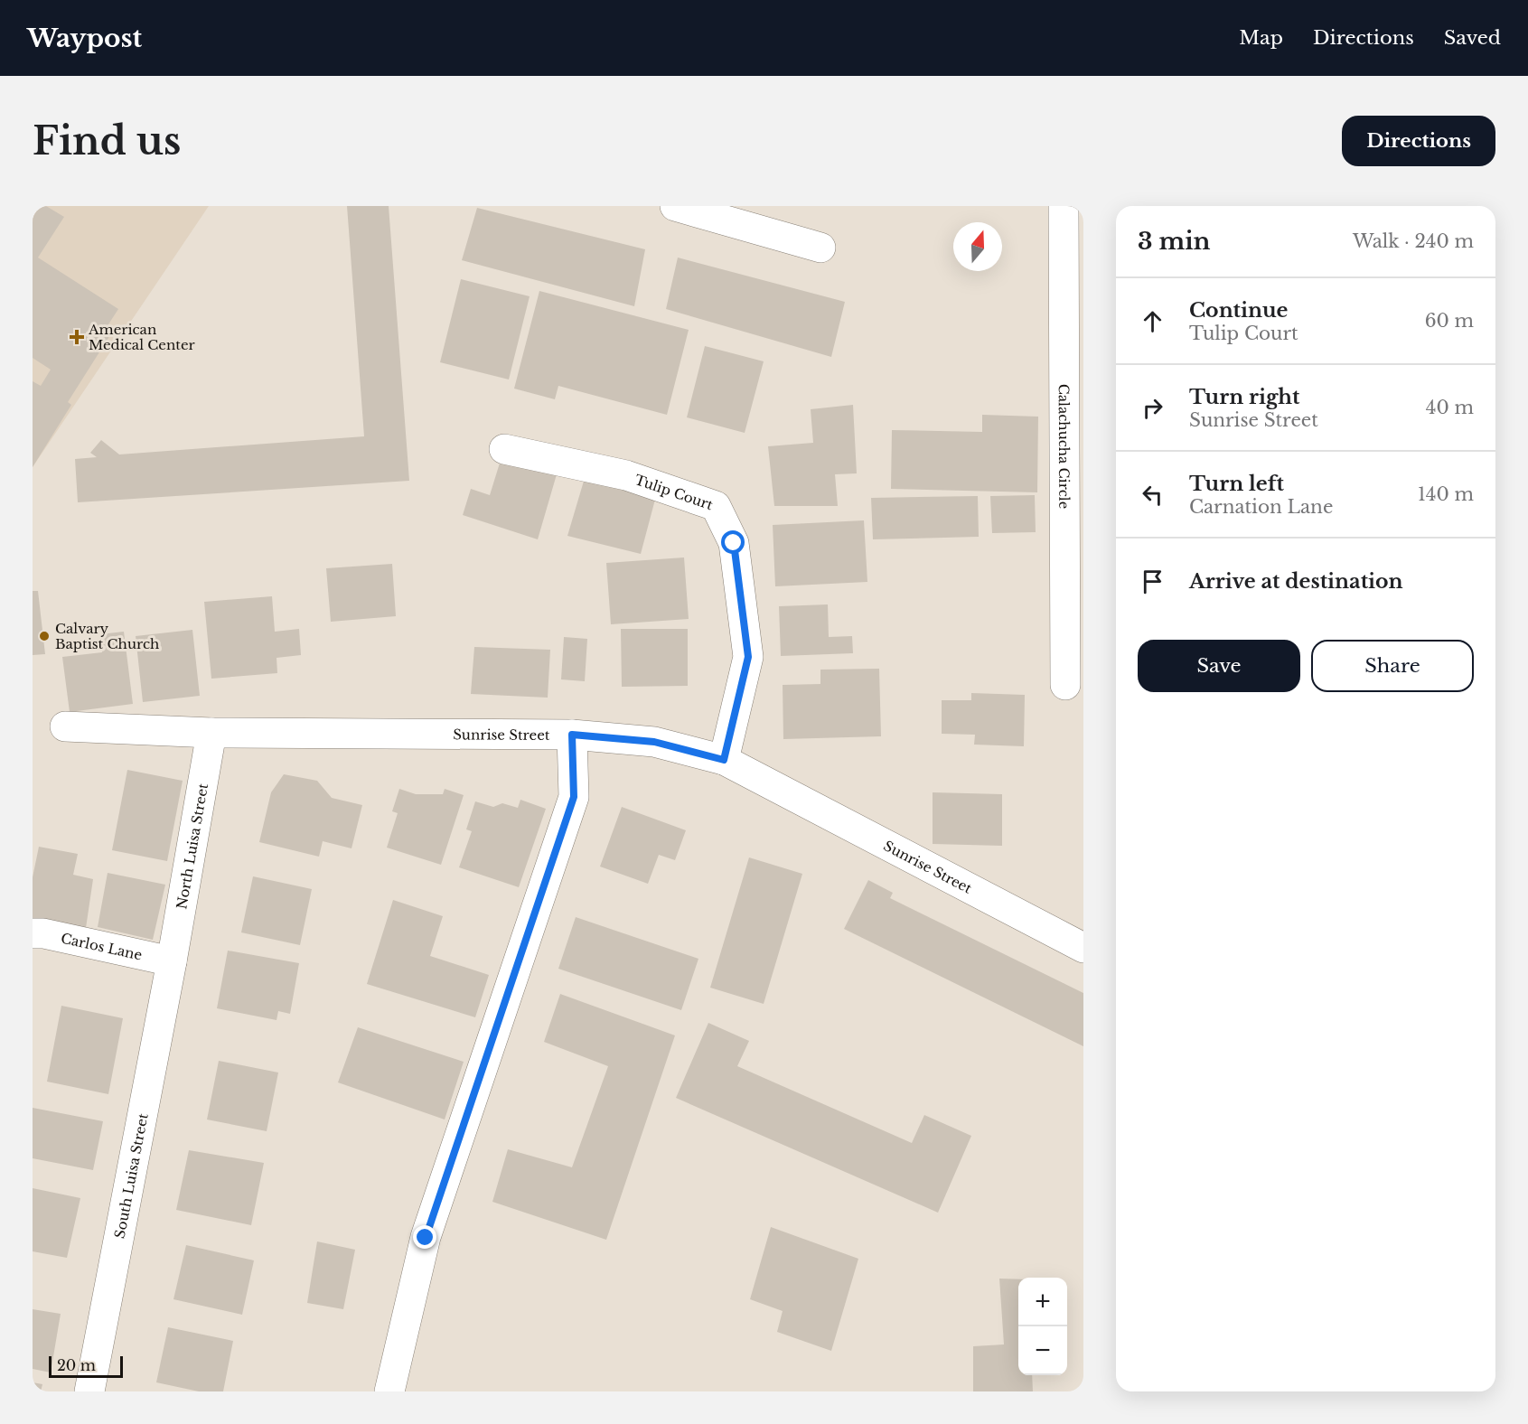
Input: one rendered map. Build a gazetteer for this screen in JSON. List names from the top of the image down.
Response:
{
  "streets": {
    "street": [
      "Calachucha Circle",
      "Tulip Court",
      "Sunrise Street",
      "North Luisa Street",
      "Carlos Lane",
      "South Luisa Street"
    ]
  },
  "crossings": [
    ["Tulip Court", "Sunrise Street"],
    ["Sunrise Street", "North Luisa Street"],
    ["North Luisa Street", "Carlos Lane"],
    ["North Luisa Street", "South Luisa Street"],
    ["Carlos Lane", "South Luisa Street"]
  ],
  "places": {
    "health": ["American Medical Center"],
    "other": ["Calvary Baptist Church"]
  },
  "scale_bar": "20 m",
  "north": "top",
  "page": {
    "header": "Waypost",
    "nav": ["Map", "Directions", "Saved"],
    "buttons": [
      "Directions",
      ["Save", "Share"]
    ],
    "title": "Find us",
    "heading": ["3 min", "Walk · 240 m"],
    "list": [
      ["Continue", "Tulip Court", "60 m"],
      ["Turn right", "Sunrise Street", "40 m"],
      ["Turn left", "Carnation Lane", "140 m"],
      "Arrive at destination"
    ],
    "map_buttons": ["+", "−"],
    "scale": "20 m"
  }
}
